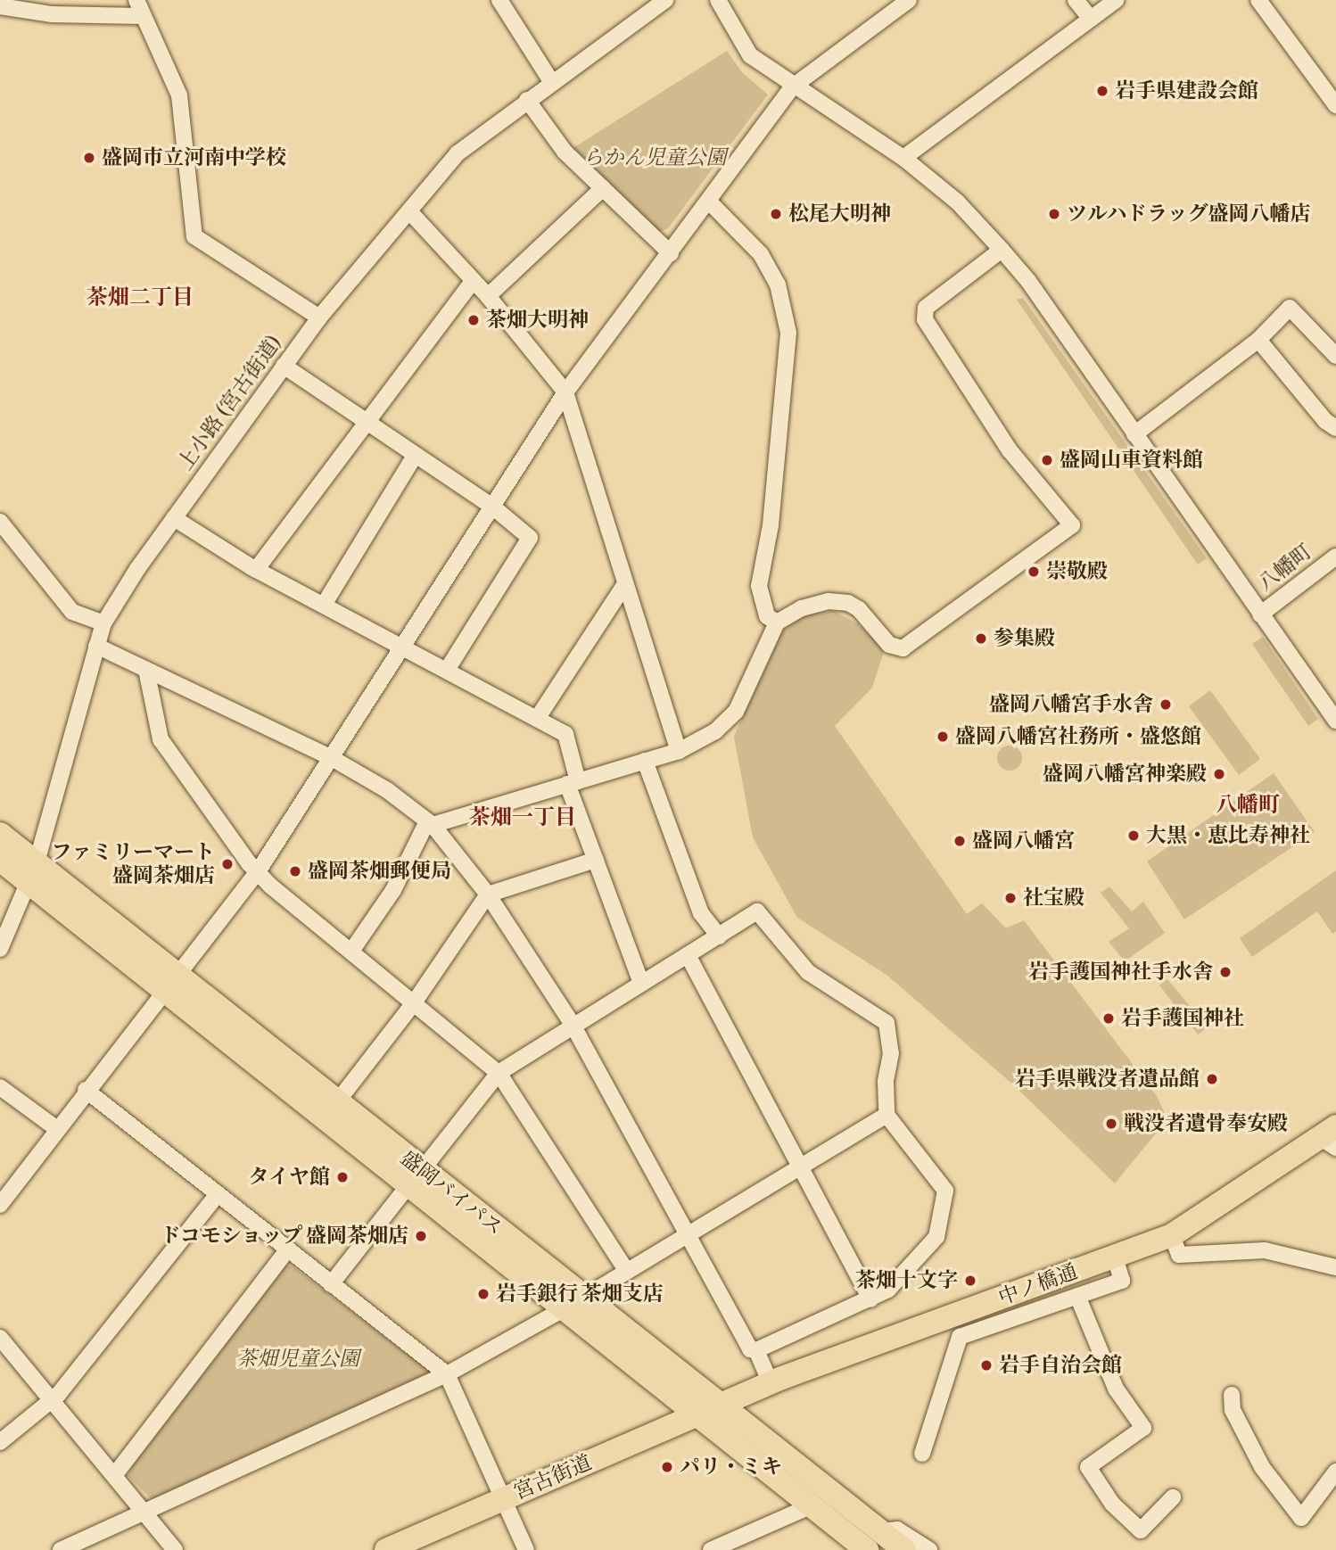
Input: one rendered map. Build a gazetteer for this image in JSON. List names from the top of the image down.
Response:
{
  "streets": {
    "highway": ["盛岡バイパス", "中ノ橋通", "宮古街道"],
    "street": ["上小路 (宮古街道)", "八幡町"]
  },
  "crossings": [
    ["上小路 (宮古街道)", "盛岡バイパス"],
    ["盛岡バイパス", "中ノ橋通"],
    ["盛岡バイパス", "宮古街道"],
    ["中ノ橋通", "宮古街道"]
  ],
  "districts": ["茶畑二丁目", "八幡町", "茶畑一丁目"],
  "parks": ["らかん児童公園", "茶畑児童公園"],
  "places": [
    "岩手県建設会館",
    "盛岡市立河南中学校",
    "松尾大明神",
    "ツルハドラッグ盛岡八幡店",
    "茶畑大明神",
    "盛岡山車資料館",
    "崇敬殿",
    "参集殿",
    "盛岡八幡宮手水舎",
    "盛岡八幡宮社務所・盛悠館",
    "盛岡八幡宮神楽殿",
    "大黒・恵比寿神社",
    "盛岡八幡宮",
    "ファミリーマート 盛岡茶畑店",
    "盛岡茶畑郵便局",
    "社宝殿",
    "岩手護国神社手水舎",
    "岩手護国神社",
    "岩手県戦没者遺品館",
    "戦没者遺骨奉安殿",
    "タイヤ館",
    "ドコモショップ 盛岡茶畑店",
    "茶畑十文字",
    "岩手銀行 茶畑支店",
    "岩手自治会館",
    "パリ・ミキ"
  ]
}
